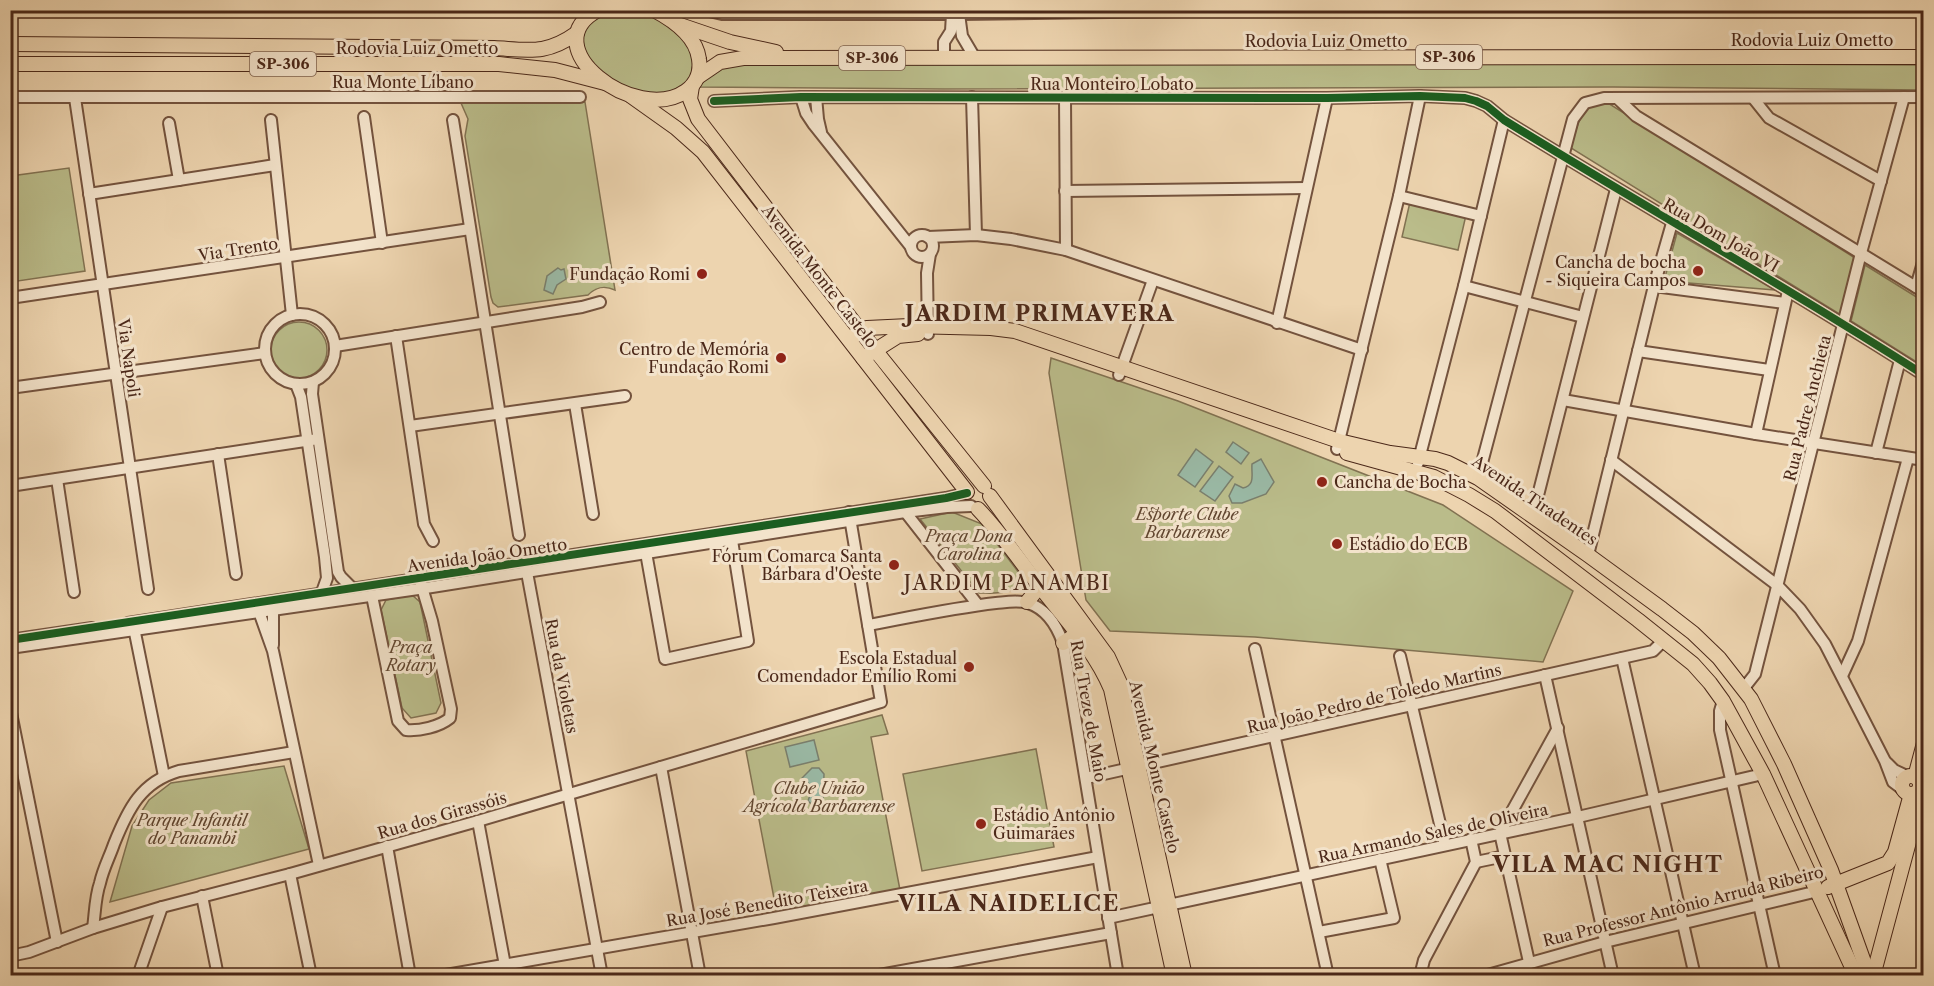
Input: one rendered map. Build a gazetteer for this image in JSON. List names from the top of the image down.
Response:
{
  "streets": {
    "main road": [
      "Rodovia Luiz Ometto",
      "SP-306",
      "Avenida Monte Castelo",
      "Avenida Tiradentes",
      "Rua Professor Antônio Arruda Ribeiro"
    ],
    "street": [
      "Rua Monte Líbano",
      "Rua Monteiro Lobato",
      "Rua Dom João VI",
      "Via Trento",
      "Via Napoli",
      "Rua Padre Anchieta",
      "Avenida João Ometto",
      "Rua da Violetas",
      "Rua João Pedro de Toledo Martins",
      "Rua Treze de Maio",
      "Rua dos Girassóis",
      "Rua Armando Sales de Oliveira",
      "Rua José Benedito Teixeira"
    ]
  },
  "crossings": [
    ["Rodovia Luiz Ometto", "SP-306"],
    ["Rodovia Luiz Ometto", "Avenida Monte Castelo"],
    ["SP-306", "Avenida Monte Castelo"],
    ["Rua Monte Líbano", "Via Napoli"],
    ["Rua Monteiro Lobato", "Rua Dom João VI"],
    ["Rua Dom João VI", "Rua Padre Anchieta"],
    ["Via Trento", "Via Napoli"],
    ["Avenida Monte Castelo", "Avenida Tiradentes"],
    ["Avenida Monte Castelo", "Avenida João Ometto"],
    ["Avenida Monte Castelo", "Rua João Pedro de Toledo Martins"],
    ["Avenida Monte Castelo", "Rua Armando Sales de Oliveira"],
    ["Rua Padre Anchieta", "Avenida Tiradentes"],
    ["Avenida Tiradentes", "Rua João Pedro de Toledo Martins"],
    ["Avenida Tiradentes", "Rua Armando Sales de Oliveira"],
    ["Avenida Tiradentes", "Rua Professor Antônio Arruda Ribeiro"],
    ["Avenida João Ometto", "Rua da Violetas"],
    ["Rua da Violetas", "Rua dos Girassóis"],
    ["Rua da Violetas", "Rua José Benedito Teixeira"],
    ["Rua João Pedro de Toledo Martins", "Rua Treze de Maio"],
    ["Rua Treze de Maio", "Rua Armando Sales de Oliveira"],
    ["Rua Treze de Maio", "Rua José Benedito Teixeira"]
  ],
  "districts": [
    "JARDIM PRIMAVERA",
    "JARDIM PANAMBI",
    "VILA MAC NIGHT",
    "VILA NAIDELICE"
  ],
  "parks": [
    "Esporte Clube Barbarense",
    "Praça Dona Carolina",
    "Praça Rotary",
    "Clube União Agrícola Barbarense",
    "Parque Infantil do Panambi"
  ],
  "places": [
    "Cancha de bocha - Siqueira Campos",
    "Fundação Romi",
    "Centro de Memória Fundação Romi",
    "Cancha de Bocha",
    "Estádio do ECB",
    "Fórum Comarca Santa Bárbara d'Oeste",
    "Escola Estadual Comendador Emílio Romi",
    "Estádio Antônio Guimarães"
  ]
}
